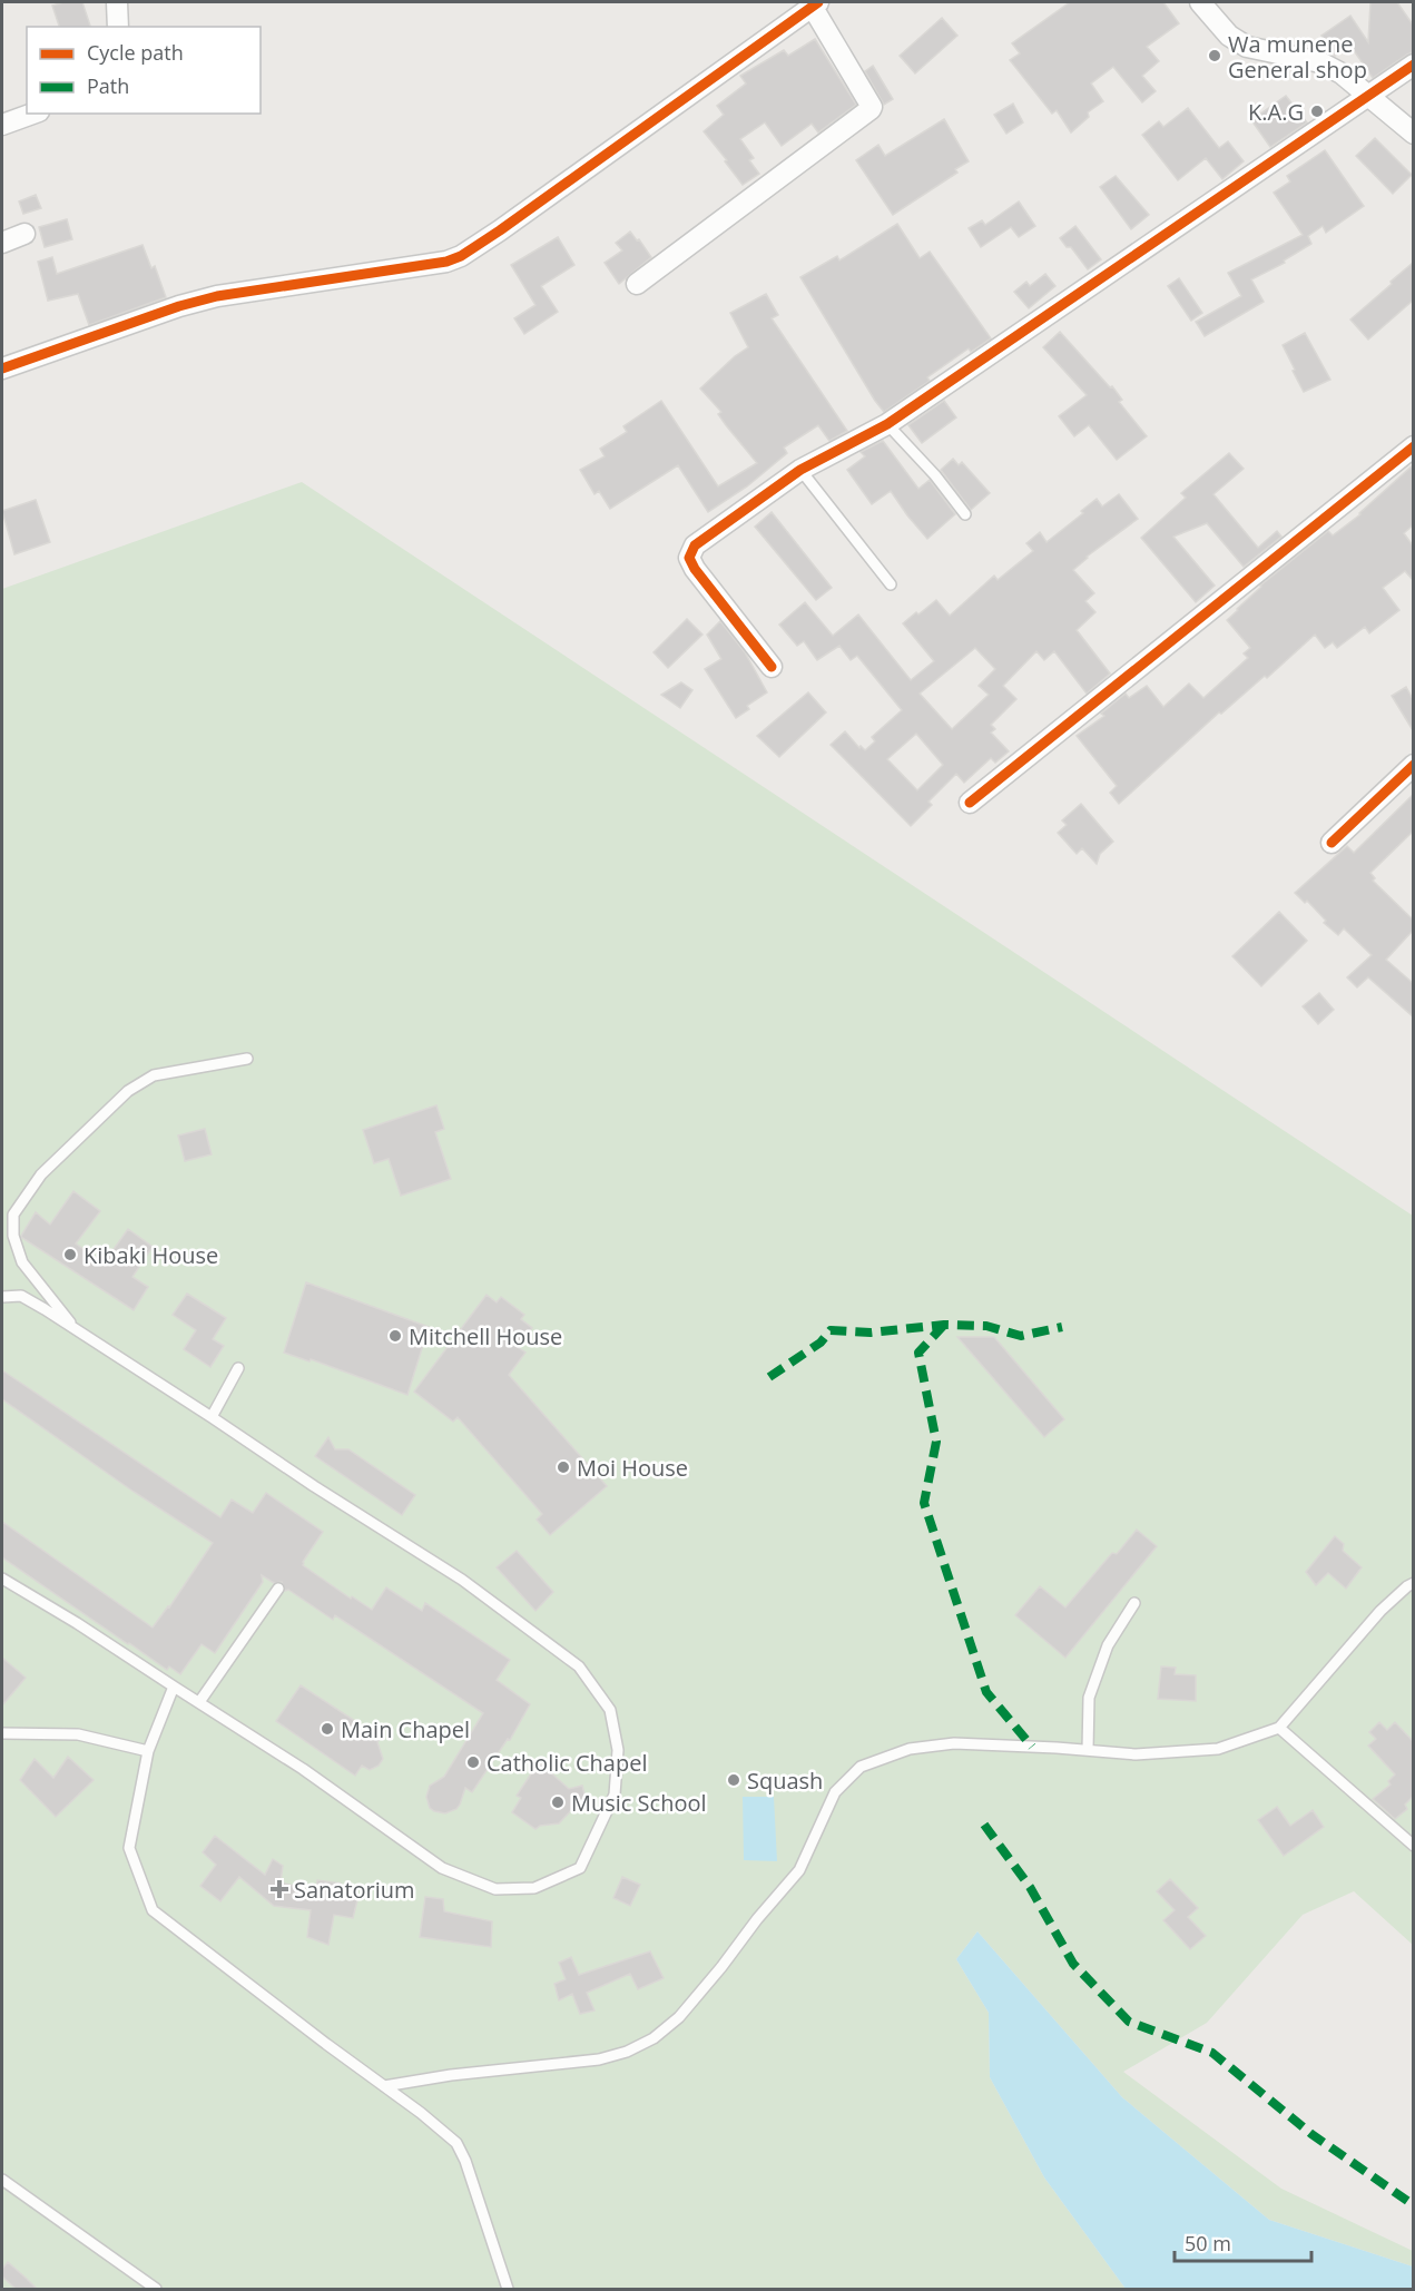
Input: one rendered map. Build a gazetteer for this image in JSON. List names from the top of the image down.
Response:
{
  "places": {
    "other": [
      "Wa munene General shop",
      "K.A.G",
      "Kibaki House",
      "Mitchell House",
      "Moi House",
      "Main Chapel",
      "Catholic Chapel",
      "Squash",
      "Music School"
    ],
    "health": ["Sanatorium"]
  },
  "legend": ["Cycle path", "Path"],
  "scale_bar": "50 m"
}
